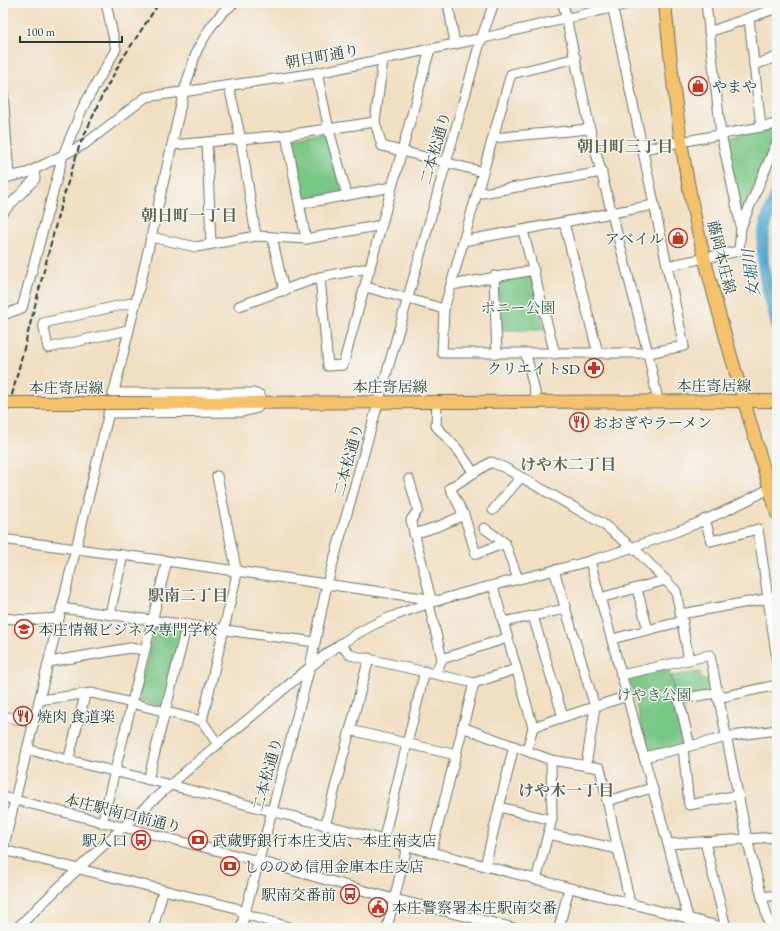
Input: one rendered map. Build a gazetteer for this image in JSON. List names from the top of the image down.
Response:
{
  "streets": {
    "main road": ["藤岡本庄線", "本庄寄居線"],
    "street": ["朝日町通り", "二本松通り", "本庄駅南口前通り"]
  },
  "crossings": [
    ["朝日町通り", "二本松通り"],
    ["二本松通り", "本庄寄居線"],
    ["二本松通り", "本庄駅南口前通り"],
    ["藤岡本庄線", "本庄寄居線"]
  ],
  "districts": [
    "朝日町三丁目",
    "朝日町一丁目",
    "けや木二丁目",
    "駅南二丁目",
    "けや木一丁目"
  ],
  "water": ["女堀川"],
  "parks": ["ポニー公園", "けやき公園"],
  "places": {
    "shop": ["やまや", "アベイル"],
    "pharmacy": ["クリエイトSD"],
    "restaurant": ["おおぎやラーメン", "焼肉 食道楽"],
    "school or university": ["本庄情報ビジネス専門学校"],
    "bus stop": ["駅入口", "駅南交番前"],
    "bank": ["武蔵野銀行本庄支店、本庄南支店", "しののめ信用金庫本庄支店"],
    "public building": ["本庄警察署本庄駅南交番"]
  },
  "scale_bar": "100 m"
}
